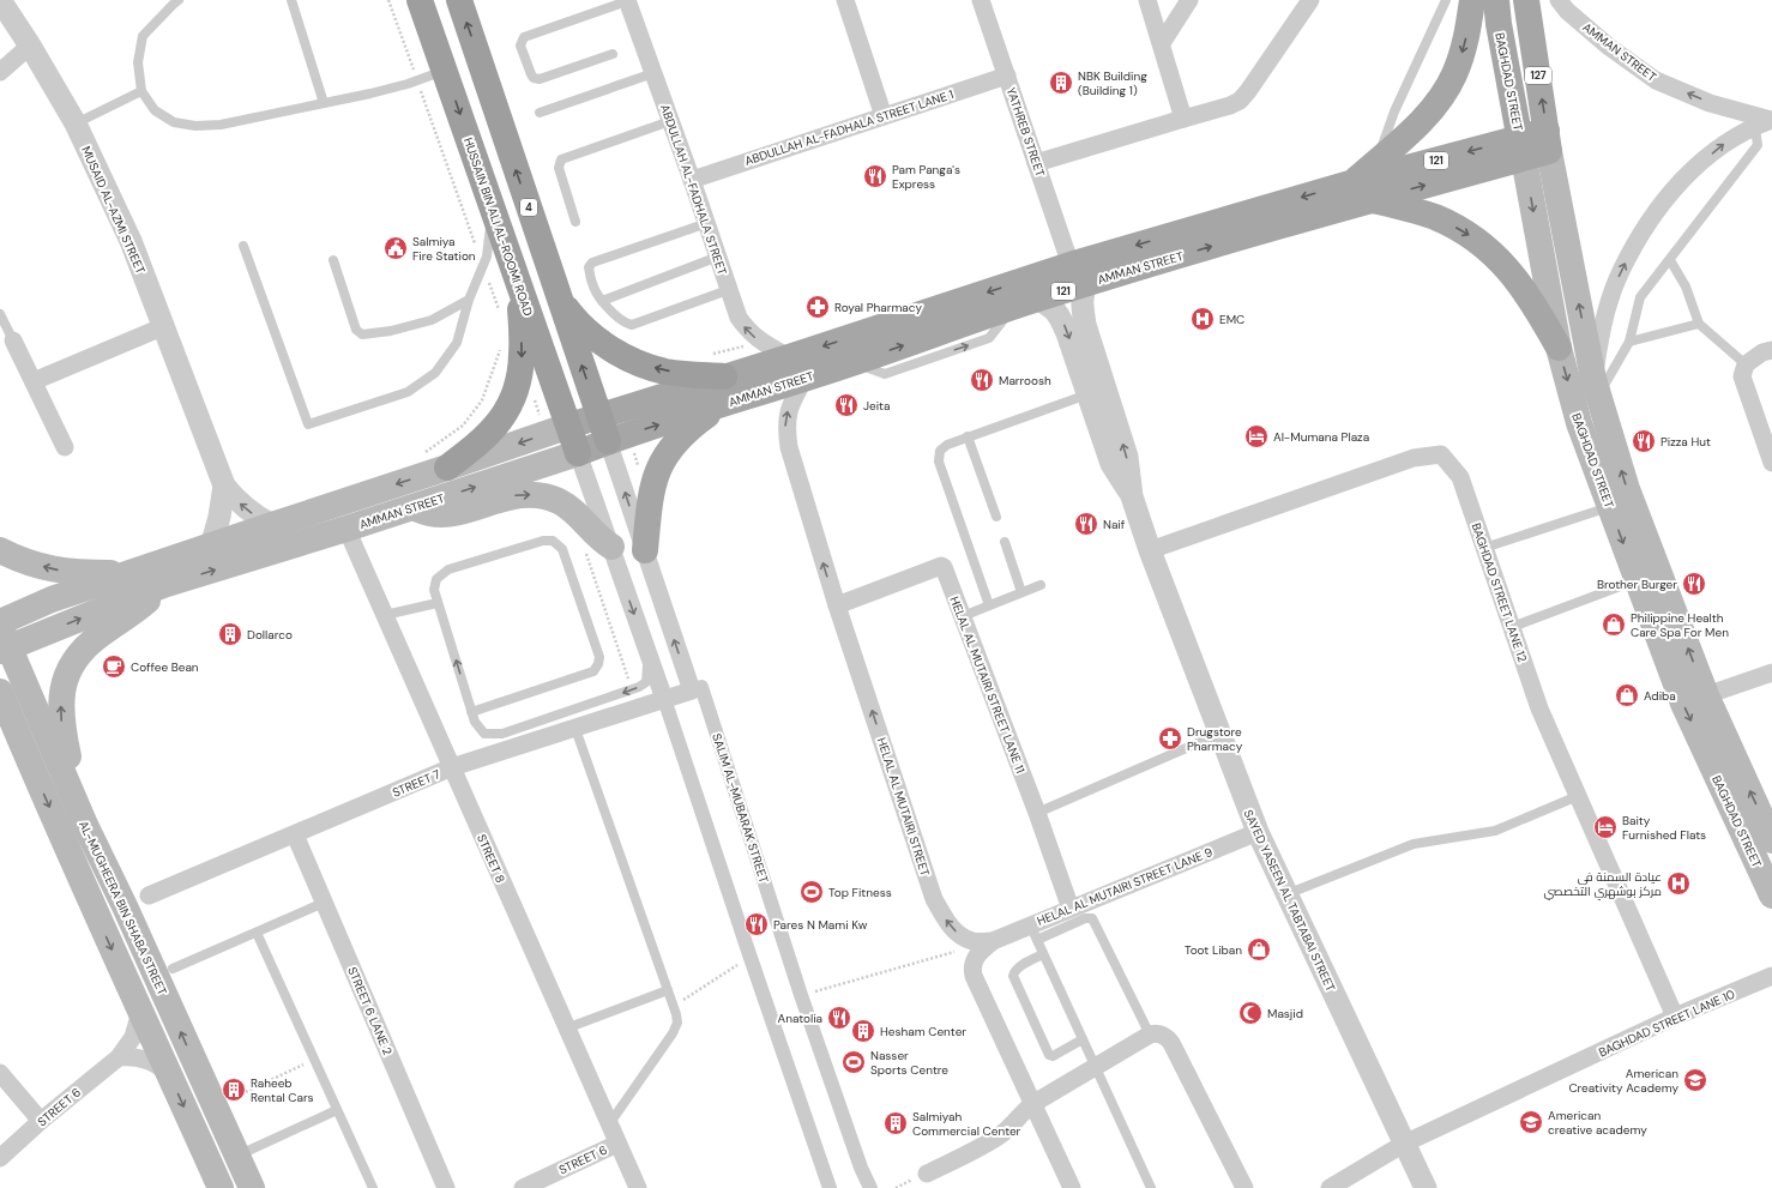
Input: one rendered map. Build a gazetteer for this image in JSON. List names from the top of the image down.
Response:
{
  "streets": {
    "highway": ["4", "HUSSAIN BIN ALI AL-ROOMI ROAD"],
    "main road": [
      "AMMAN STREET",
      "127",
      "BAGHDAD STREET",
      "121",
      "AL-MUGHEERA BIN SHABA STREET"
    ],
    "street": [
      "ABDULLAH AL-FADHALA STREET LANE 1",
      "YATHREB STREET",
      "ABDULLAH AL-FADHALA STREET",
      "MUSAID AL-AZMI STREET",
      "BAGHDAD STREET LANE 12",
      "HELAL AL MUTAIRI STREET LANE 11",
      "STREET 7",
      "HELAL AL MUTAIRI STREET",
      "SALIM AL-MUBARAK STREET",
      "STREET 8",
      "HELAL AL MUTAIRI STREET LANE 9",
      "SAYED YASEEN AL TABTABAI STREET",
      "STREET 6 LANE 2",
      "BAGHDAD STREET LANE 10",
      "STREET 6"
    ]
  },
  "crossings": [
    ["AMMAN STREET", "BAGHDAD STREET"],
    ["AMMAN STREET", "YATHREB STREET"],
    ["AMMAN STREET", "ABDULLAH AL-FADHALA STREET"],
    ["AMMAN STREET", "4"],
    ["AMMAN STREET", "MUSAID AL-AZMI STREET"],
    ["AMMAN STREET", "HUSSAIN BIN ALI AL-ROOMI ROAD"],
    ["AMMAN STREET", "HELAL AL MUTAIRI STREET"],
    ["AMMAN STREET", "STREET 8"],
    ["AMMAN STREET", "SAYED YASEEN AL TABTABAI STREET"],
    ["AMMAN STREET", "AL-MUGHEERA BIN SHABA STREET"],
    ["ABDULLAH AL-FADHALA STREET LANE 1", "YATHREB STREET"],
    ["ABDULLAH AL-FADHALA STREET LANE 1", "ABDULLAH AL-FADHALA STREET"],
    ["YATHREB STREET", "SAYED YASEEN AL TABTABAI STREET"],
    ["BAGHDAD STREET LANE 12", "SAYED YASEEN AL TABTABAI STREET"],
    ["BAGHDAD STREET LANE 12", "BAGHDAD STREET LANE 10"],
    ["HELAL AL MUTAIRI STREET LANE 11", "HELAL AL MUTAIRI STREET"],
    ["HELAL AL MUTAIRI STREET LANE 11", "HELAL AL MUTAIRI STREET LANE 9"],
    ["STREET 7", "SALIM AL-MUBARAK STREET"],
    ["STREET 7", "STREET 8"],
    ["STREET 7", "STREET 6 LANE 2"],
    ["HELAL AL MUTAIRI STREET", "HELAL AL MUTAIRI STREET LANE 9"],
    ["STREET 8", "STREET 6"],
    ["HELAL AL MUTAIRI STREET LANE 9", "SAYED YASEEN AL TABTABAI STREET"],
    ["SAYED YASEEN AL TABTABAI STREET", "BAGHDAD STREET LANE 10"]
  ],
  "one_way": ["HELAL AL MUTAIRI STREET"],
  "places": {
    "building": [
      "NBK Building (Building 1)",
      "Dollarco",
      "Hesham Center",
      "Raheeb Rental Cars",
      "Salmiyah Commercial Center"
    ],
    "restaurant": [
      "Pam Panga's Express",
      "Marroosh",
      "Jeita",
      "Pizza Hut",
      "Naif",
      "Brother Burger",
      "Pares N Mami Kw",
      "Anatolia"
    ],
    "public building": ["Salmiya Fire Station"],
    "pharmacy": ["Royal Pharmacy", "Drugstore Pharmacy"],
    "hospital": ["EMC", "عيادة السمنة في مركز بوشهري التخصصي"],
    "hotel": ["Al-Mumana Plaza", "Baity Furnished Flats"],
    "shop": ["Philippine Health Care Spa For Men", "Adiba", "Toot Liban"],
    "cafe": ["Coffee Bean"],
    "sports": ["Top Fitness", "Nasser Sports Centre"],
    "mosque": ["Masjid"],
    "school or university": ["American Creativity Academy", "American creative academy"]
  }
}
